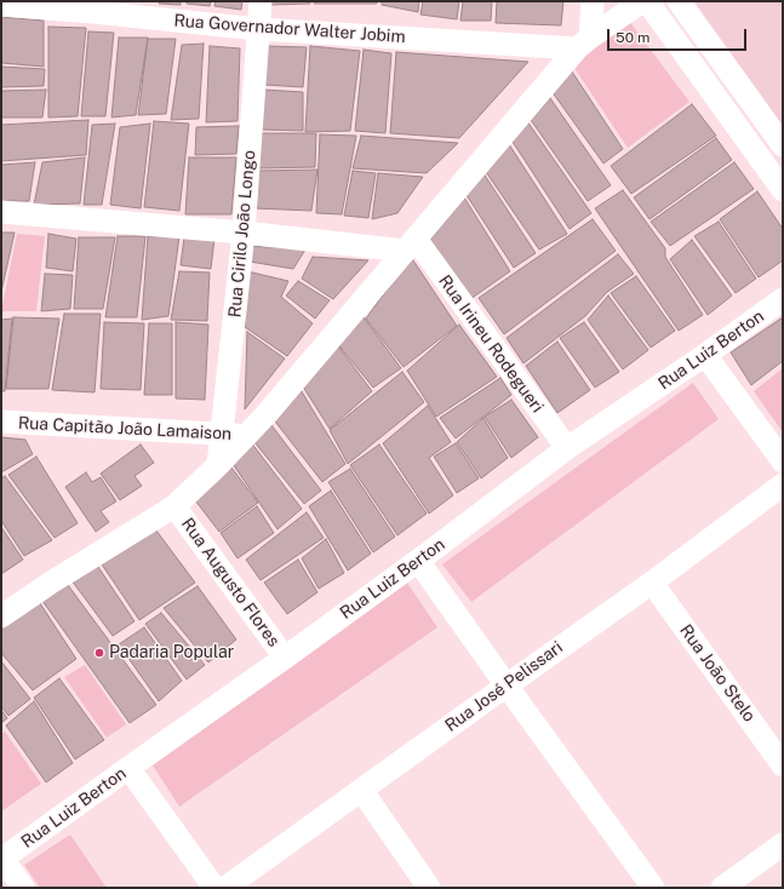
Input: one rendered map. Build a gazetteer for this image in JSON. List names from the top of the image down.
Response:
{
  "streets": {
    "street": [
      "Rua Governador Walter Jobim",
      "Rua Cirilo João Longo",
      "Rua Irineu Rodegueri",
      "Rua Luiz Berton",
      "Rua Capitão João Lamaison",
      "Rua Augusto Flores",
      "Rua João Stelo",
      "Rua José Pelissari"
    ]
  },
  "crossings": [
    ["Rua Governador Walter Jobim", "Rua Cirilo João Longo"],
    ["Rua Cirilo João Longo", "Rua Capitão João Lamaison"],
    ["Rua Irineu Rodegueri", "Rua Luiz Berton"],
    ["Rua Luiz Berton", "Rua Augusto Flores"],
    ["Rua João Stelo", "Rua José Pelissari"]
  ],
  "places": ["Padaria Popular"],
  "scale_bar": "50 m"
}
